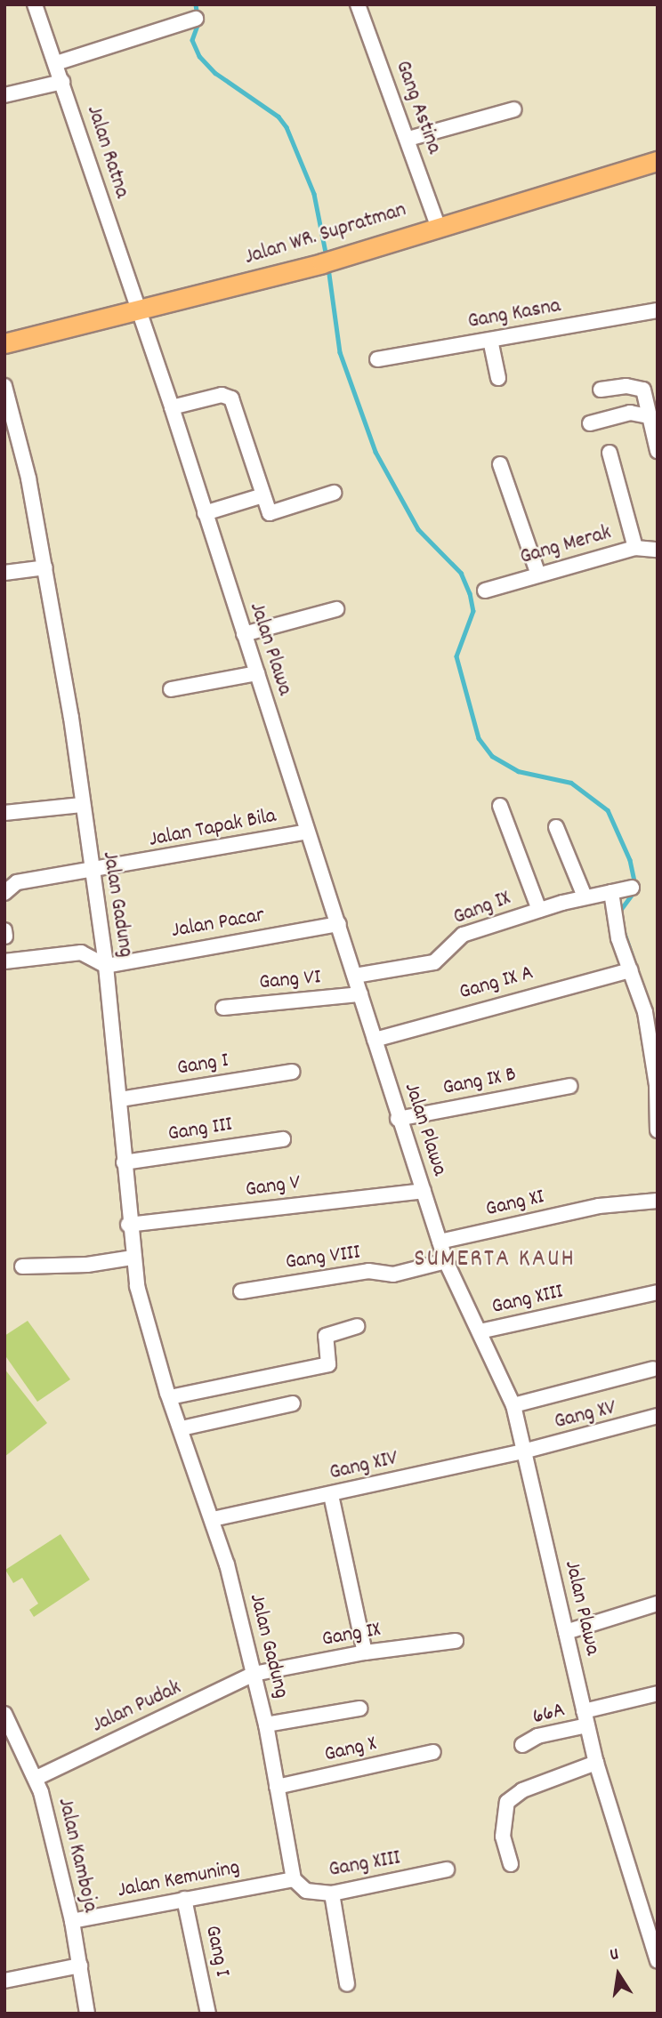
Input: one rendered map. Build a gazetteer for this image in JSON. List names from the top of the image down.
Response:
{
  "streets": {
    "main road": ["Jalan WR. Supratman"],
    "street": [
      "Gang Astina",
      "Jalan Ratna",
      "Gang Kasna",
      "Gang Merak",
      "Jalan Plawa",
      "Jalan Tapak Bila",
      "Jalan Gadung",
      "Gang IX",
      "Jalan Pacar",
      "Gang VI",
      "Gang IX A",
      "Gang I",
      "Gang IX B",
      "Gang III",
      "Gang V",
      "Gang XI",
      "Gang VIII",
      "Gang XIII",
      "Gang XV",
      "Gang XIV",
      "Jalan Pudak",
      "66A",
      "Gang X",
      "Jalan Kamboja",
      "Jalan Kemuning"
    ]
  },
  "crossings": [
    ["Gang Astina", "Jalan WR. Supratman"],
    ["Jalan Ratna", "Jalan WR. Supratman"],
    ["Jalan Ratna", "Jalan Plawa"],
    ["Jalan WR. Supratman", "Jalan Plawa"],
    ["Jalan Plawa", "Jalan Tapak Bila"],
    ["Jalan Plawa", "Gang IX"],
    ["Jalan Plawa", "Jalan Pacar"],
    ["Jalan Plawa", "Gang VI"],
    ["Jalan Plawa", "Gang IX A"],
    ["Jalan Plawa", "Gang IX B"],
    ["Jalan Plawa", "Gang V"],
    ["Jalan Plawa", "Gang XI"],
    ["Jalan Plawa", "Gang VIII"],
    ["Jalan Plawa", "Gang XIII"],
    ["Jalan Plawa", "Gang XV"],
    ["Jalan Plawa", "Gang XIV"],
    ["Jalan Plawa", "66A"],
    ["Jalan Tapak Bila", "Jalan Gadung"],
    ["Jalan Gadung", "Gang IX"],
    ["Jalan Gadung", "Jalan Pacar"],
    ["Jalan Gadung", "Gang I"],
    ["Jalan Gadung", "Gang III"],
    ["Jalan Gadung", "Gang V"],
    ["Jalan Gadung", "Gang XIII"],
    ["Jalan Gadung", "Gang XIV"],
    ["Jalan Gadung", "Jalan Pudak"],
    ["Jalan Gadung", "Gang X"],
    ["Jalan Gadung", "Jalan Kemuning"],
    ["Gang IX", "Jalan Pudak"],
    ["Gang I", "Jalan Kemuning"],
    ["Gang XIII", "Jalan Kemuning"],
    ["Gang XV", "Gang XIV"],
    ["Jalan Pudak", "Jalan Kamboja"],
    ["Jalan Kamboja", "Jalan Kemuning"]
  ],
  "districts": ["SUMERTA KAUH"],
  "north": "top"
}
